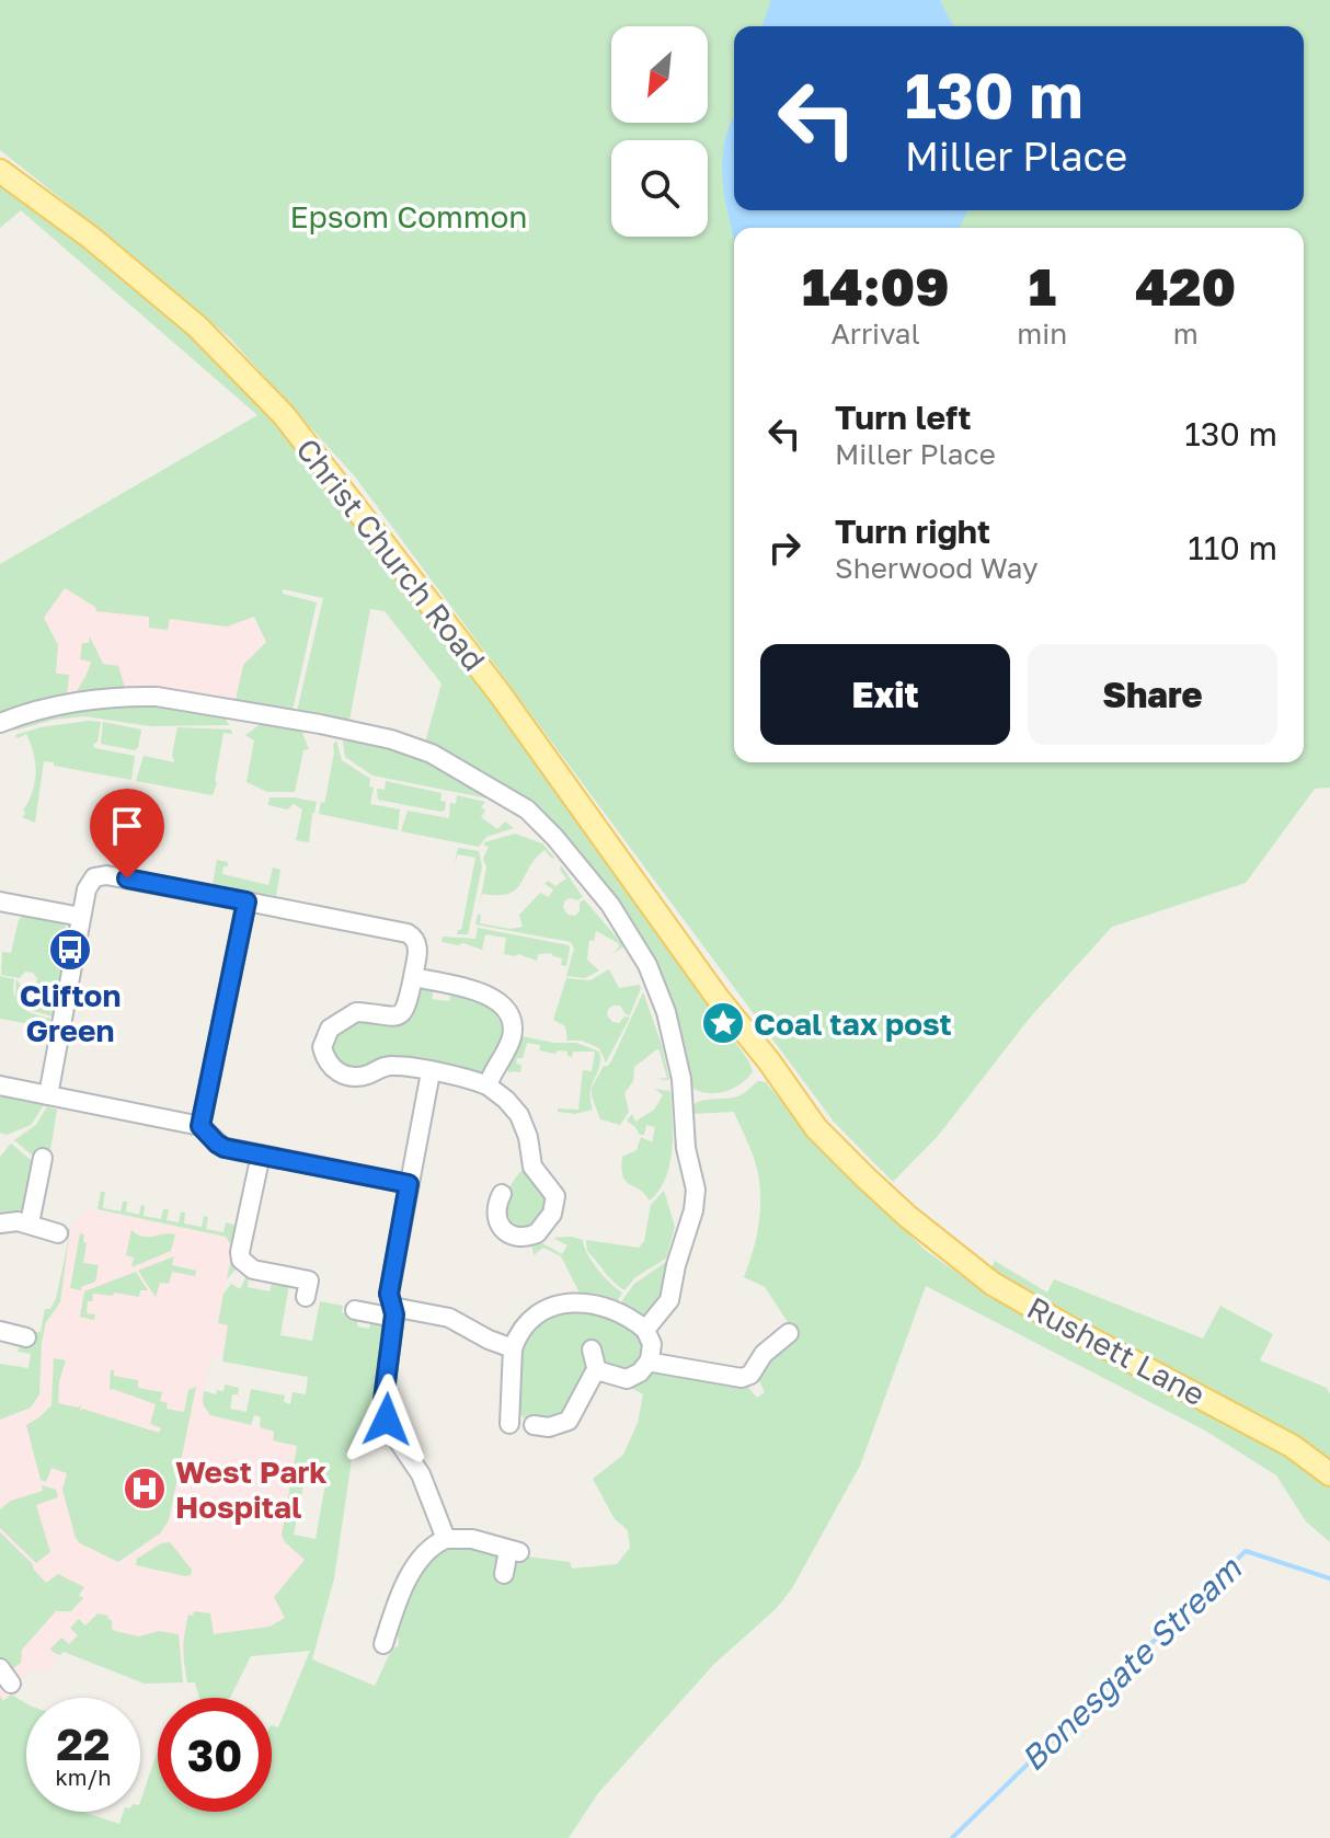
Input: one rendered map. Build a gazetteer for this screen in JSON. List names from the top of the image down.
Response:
{
  "streets": {
    "main road": ["Christ Church Road", "Rushett Lane"]
  },
  "crossings": [
    ["Christ Church Road", "Rushett Lane"]
  ],
  "water": ["Bonesgate Stream"],
  "parks": ["Epsom Common"],
  "places": {
    "bus stop": ["Clifton Green"],
    "place": ["Coal tax post"],
    "hospital": ["West Park Hospital"]
  },
  "north": "bottom left",
  "page": {
    "turn": ["130 m", "Miller Place"],
    "eta": [
      "14:09",
      "Arrival",
      "1",
      "min",
      "420",
      "m"
    ],
    "list": [
      {
        "name": "Turn left",
        "note": "Miller Place",
        "value": "130 m"
      },
      {
        "name": "Turn right",
        "note": "Sherwood Way",
        "value": "110 m"
      }
    ],
    "buttons": ["Exit", "Share"],
    "speed": "22 km/h",
    "limit": "30"
  }
}
